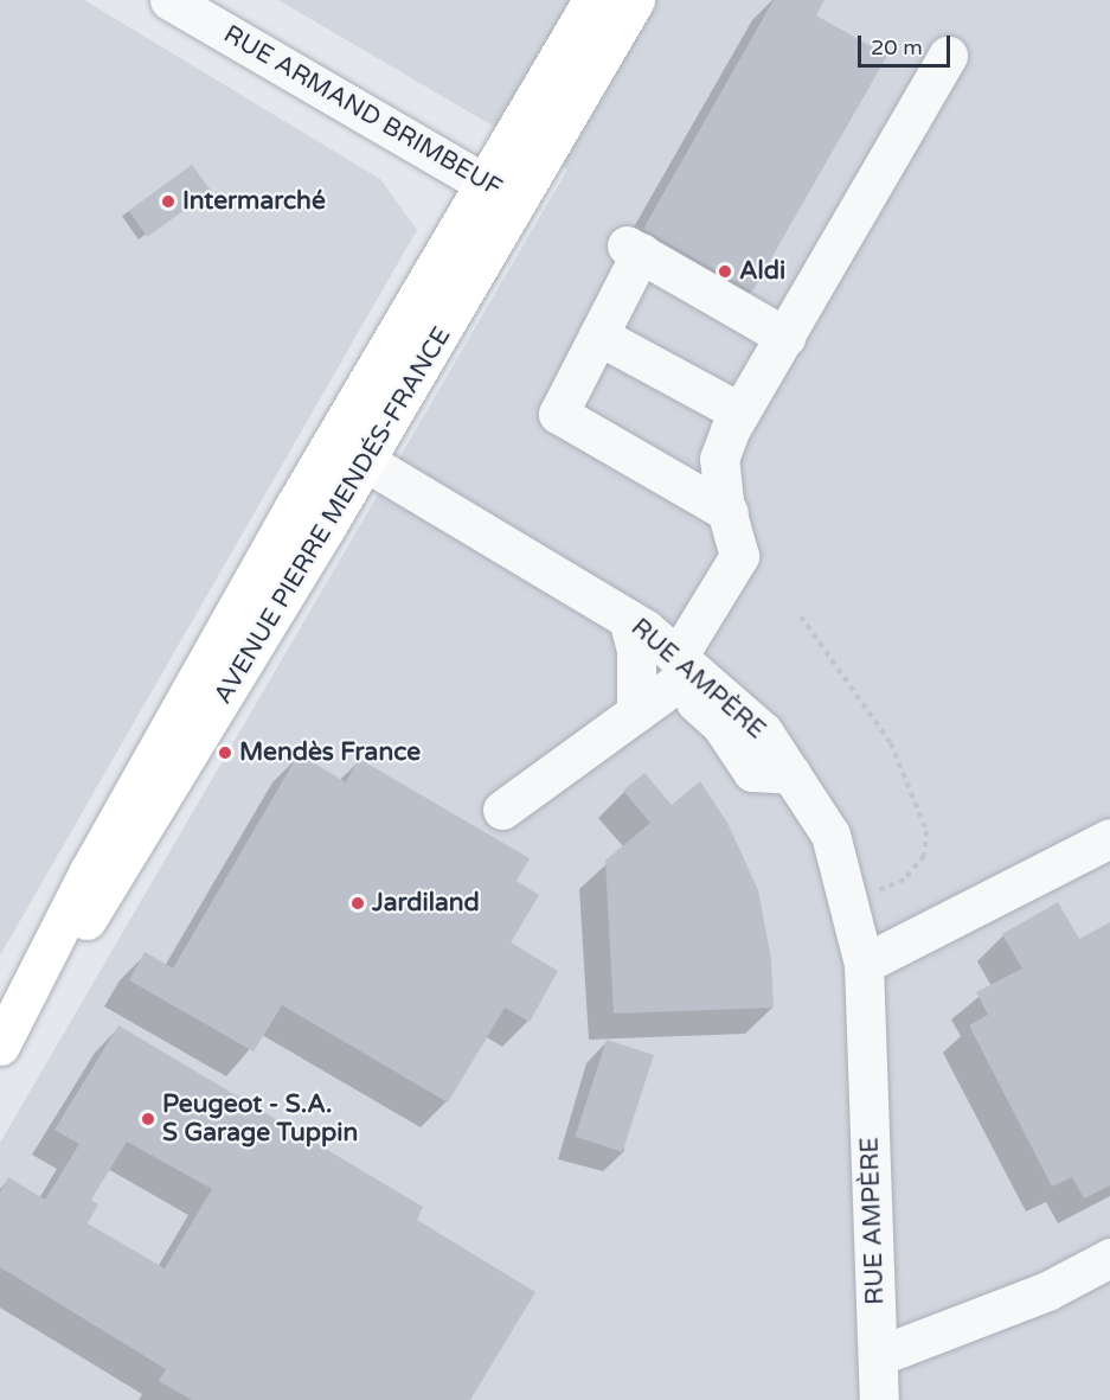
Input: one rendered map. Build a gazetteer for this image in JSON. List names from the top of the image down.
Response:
{
  "streets": {
    "main road": ["AVENUE PIERRE MENDÉS-FRANCE"],
    "street": ["RUE ARMAND BRIMBEUF", "RUE AMPÈRE"]
  },
  "crossings": [
    ["RUE ARMAND BRIMBEUF", "AVENUE PIERRE MENDÉS-FRANCE"],
    ["AVENUE PIERRE MENDÉS-FRANCE", "RUE AMPÈRE"]
  ],
  "places": [
    "Intermarché",
    "Aldi",
    "Mendès France",
    "Jardiland",
    "Peugeot - S.A. S Garage Tuppin"
  ],
  "scale_bar": "20 m"
}
